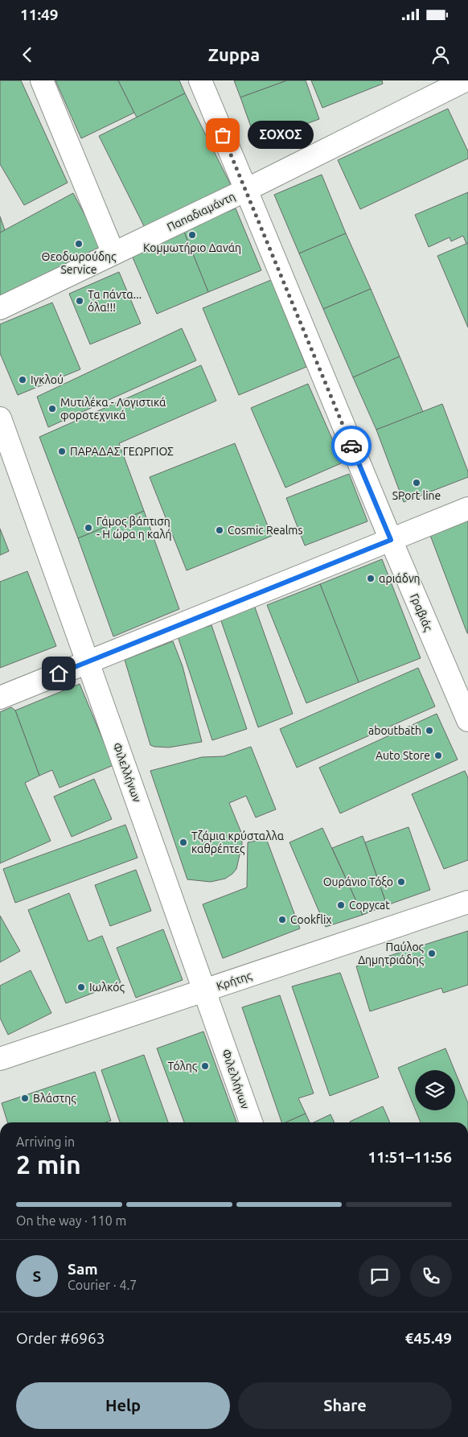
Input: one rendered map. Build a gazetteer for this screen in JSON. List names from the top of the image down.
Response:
{
  "streets": {
    "street": [
      "Παπαδιαμάντη",
      "Γραβιάς",
      "Φιλελλήνων",
      "Κρήτης"
    ]
  },
  "crossings": [
    ["Παπαδιαμάντη", "Γραβιάς"],
    ["Φιλελλήνων", "Κρήτης"]
  ],
  "places": [
    "ΣΟΧΟΣ",
    "Κομμωτήριο Δανάη",
    "Θεοδωρούδης Service",
    "Τα πάντα... όλα!!!",
    "Ιγκλού",
    "Μυτιλέκα - Λογιστικά φοροτεχνικά",
    "ΠΑΡΑΔΑΣ ΓΕΩΡΓΙΟΣ",
    "SPort line",
    "Γάμος βάπτιση - Η ώρα η καλή",
    "Cosmic Realms",
    "αριάδνη",
    "aboutbath",
    "Auto Store",
    "Τζάμια κρύσταλλα καθρέπτες",
    "Ουράνιο Τόξο",
    "Copycat",
    "Cookflix",
    "Παύλος Δημητριάδης",
    "Ιωλκός",
    "Τόλης",
    "Βλάστης"
  ],
  "page": {
    "status": "11:49",
    "header": "Zuppa",
    "bubble": "ΣΟΧΟΣ",
    "heading": ["2 min", "Arriving in", "11:51–11:56"],
    "panel": [
      "Sam",
      "Courier · 4.7",
      "Order #6963",
      "€45.49"
    ],
    "bar": "On the way · 110 m",
    "round": "S",
    "buttons": ["Help", "Share"]
  }
}
